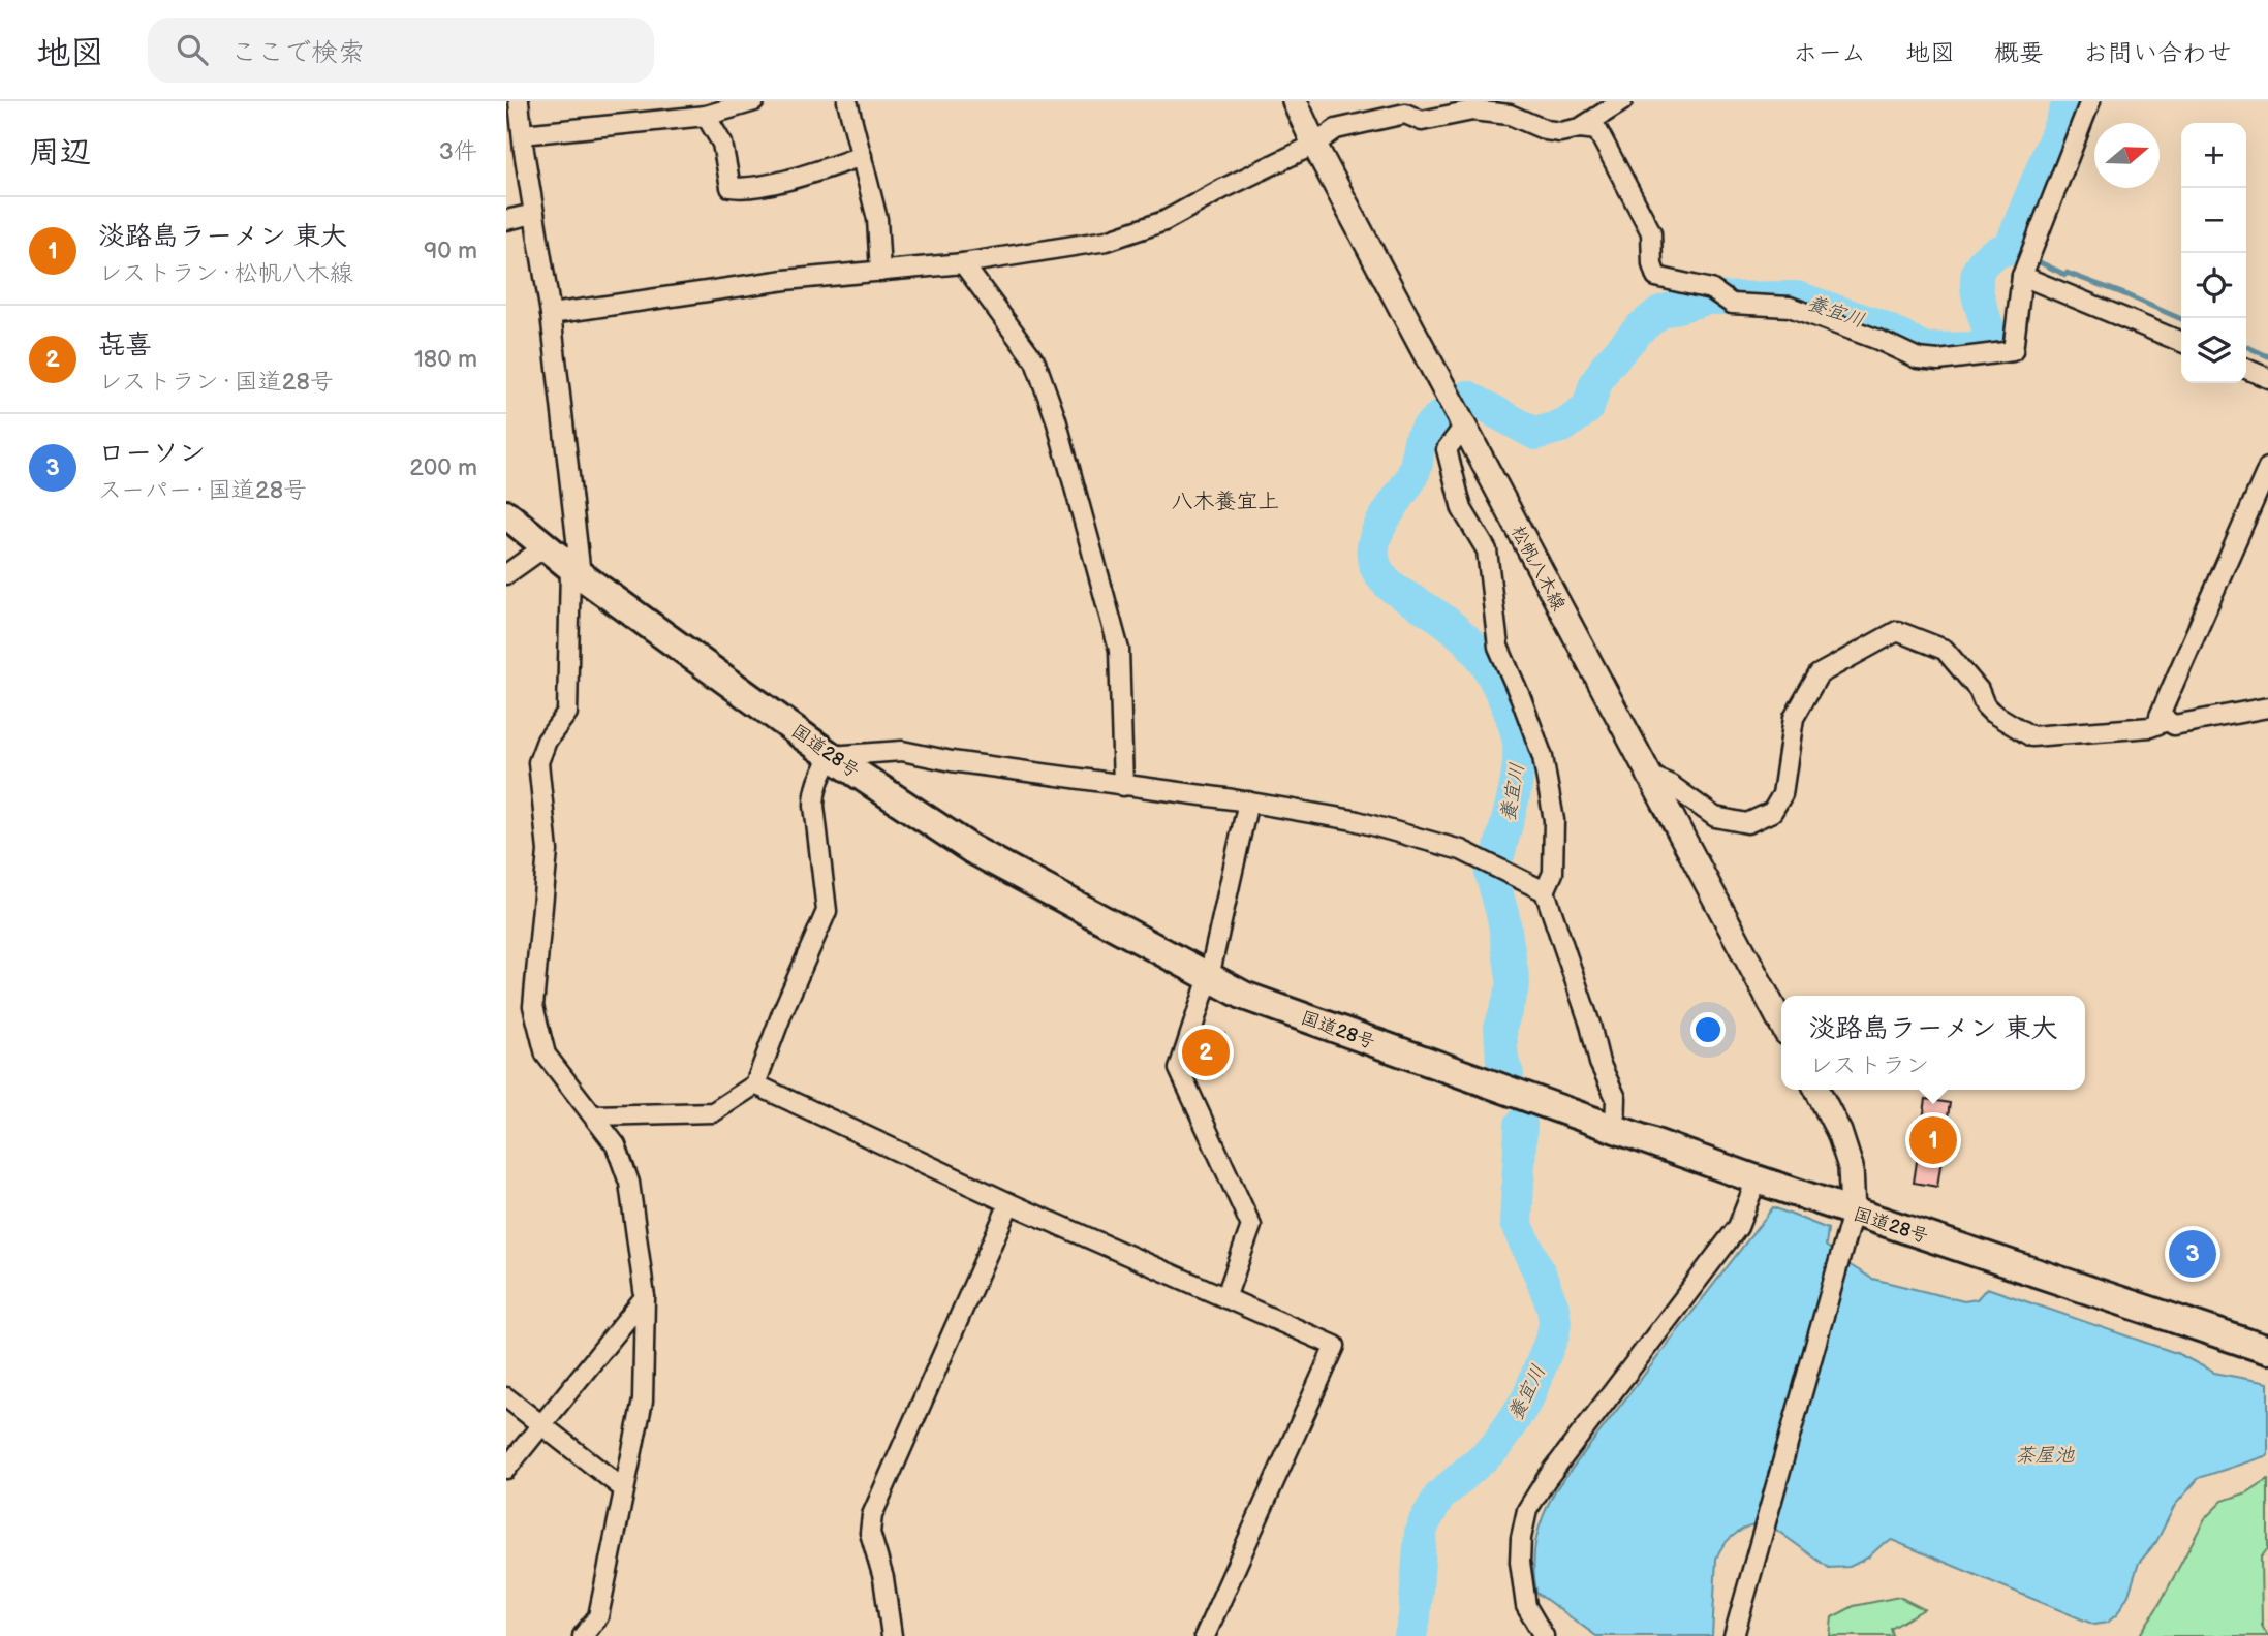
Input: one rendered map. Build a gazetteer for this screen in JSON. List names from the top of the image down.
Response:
{
  "streets": {
    "highway": ["国道28号"],
    "main road": ["松帆八木線"]
  },
  "districts": ["八木養宜上"],
  "water": ["養宜川", "茶屋池"],
  "north": "right",
  "page": {
    "header": "地図",
    "search": "ここで検索",
    "nav": [
      "ホーム",
      "地図",
      "概要",
      "お問い合わせ"
    ],
    "heading": ["周辺", "3件"],
    "map_buttons": ["+", "−"],
    "list": [
      {
        "mark": "1",
        "name": "淡路島ラーメン 東大",
        "note": "レストラン · 松帆八木線",
        "value": "90 m"
      },
      {
        "mark": "2",
        "name": "㐂喜",
        "note": "レストラン · 国道28号",
        "value": "180 m"
      },
      {
        "mark": "3",
        "name": "ローソン",
        "note": "スーパー · 国道28号",
        "value": "200 m"
      }
    ],
    "popup": ["淡路島ラーメン 東大", "レストラン"],
    "pins": ["2", "1", "3"]
  }
}
